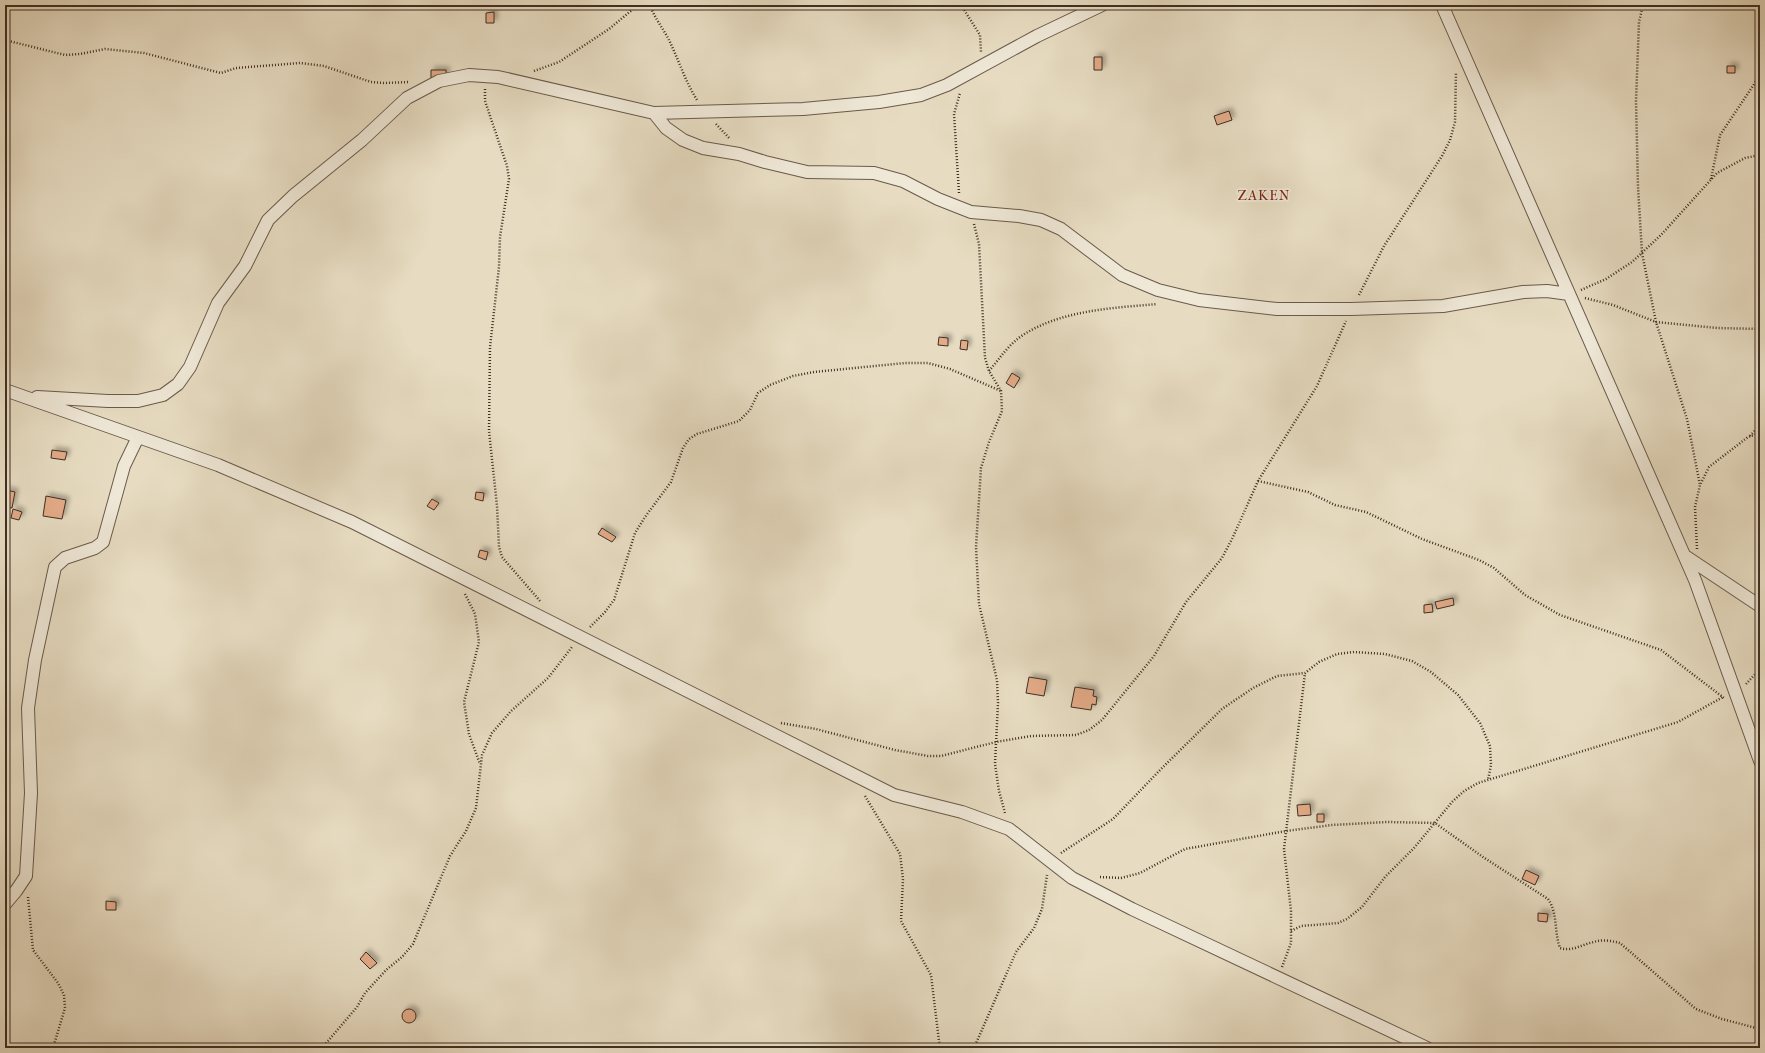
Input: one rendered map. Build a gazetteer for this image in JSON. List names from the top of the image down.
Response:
{
  "districts": ["ZAKEN"]
}
